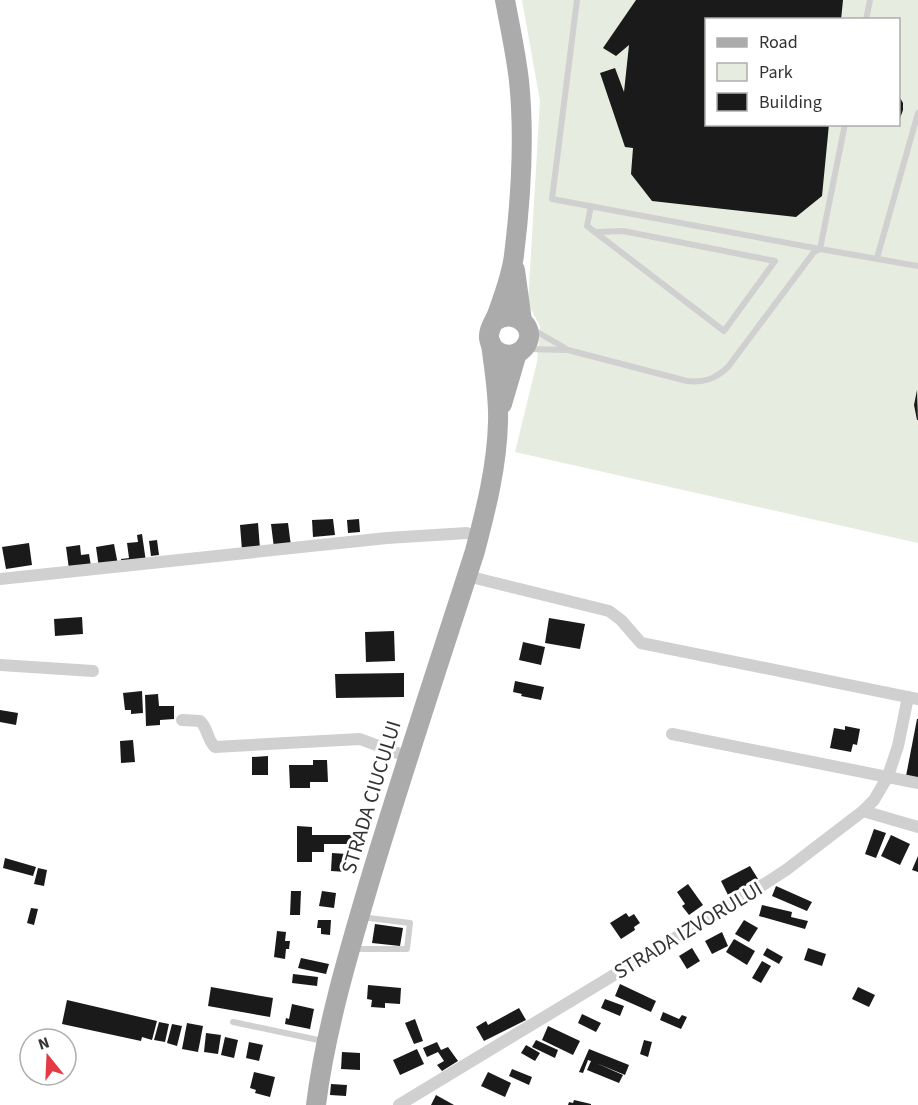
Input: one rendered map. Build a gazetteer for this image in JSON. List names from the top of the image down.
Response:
{
  "streets": {
    "main road": ["STRADA CIUCULUI"],
    "street": ["STRADA IZVORULUI"]
  },
  "legend": ["Road", "Park", "Building"],
  "north": "top"
}
